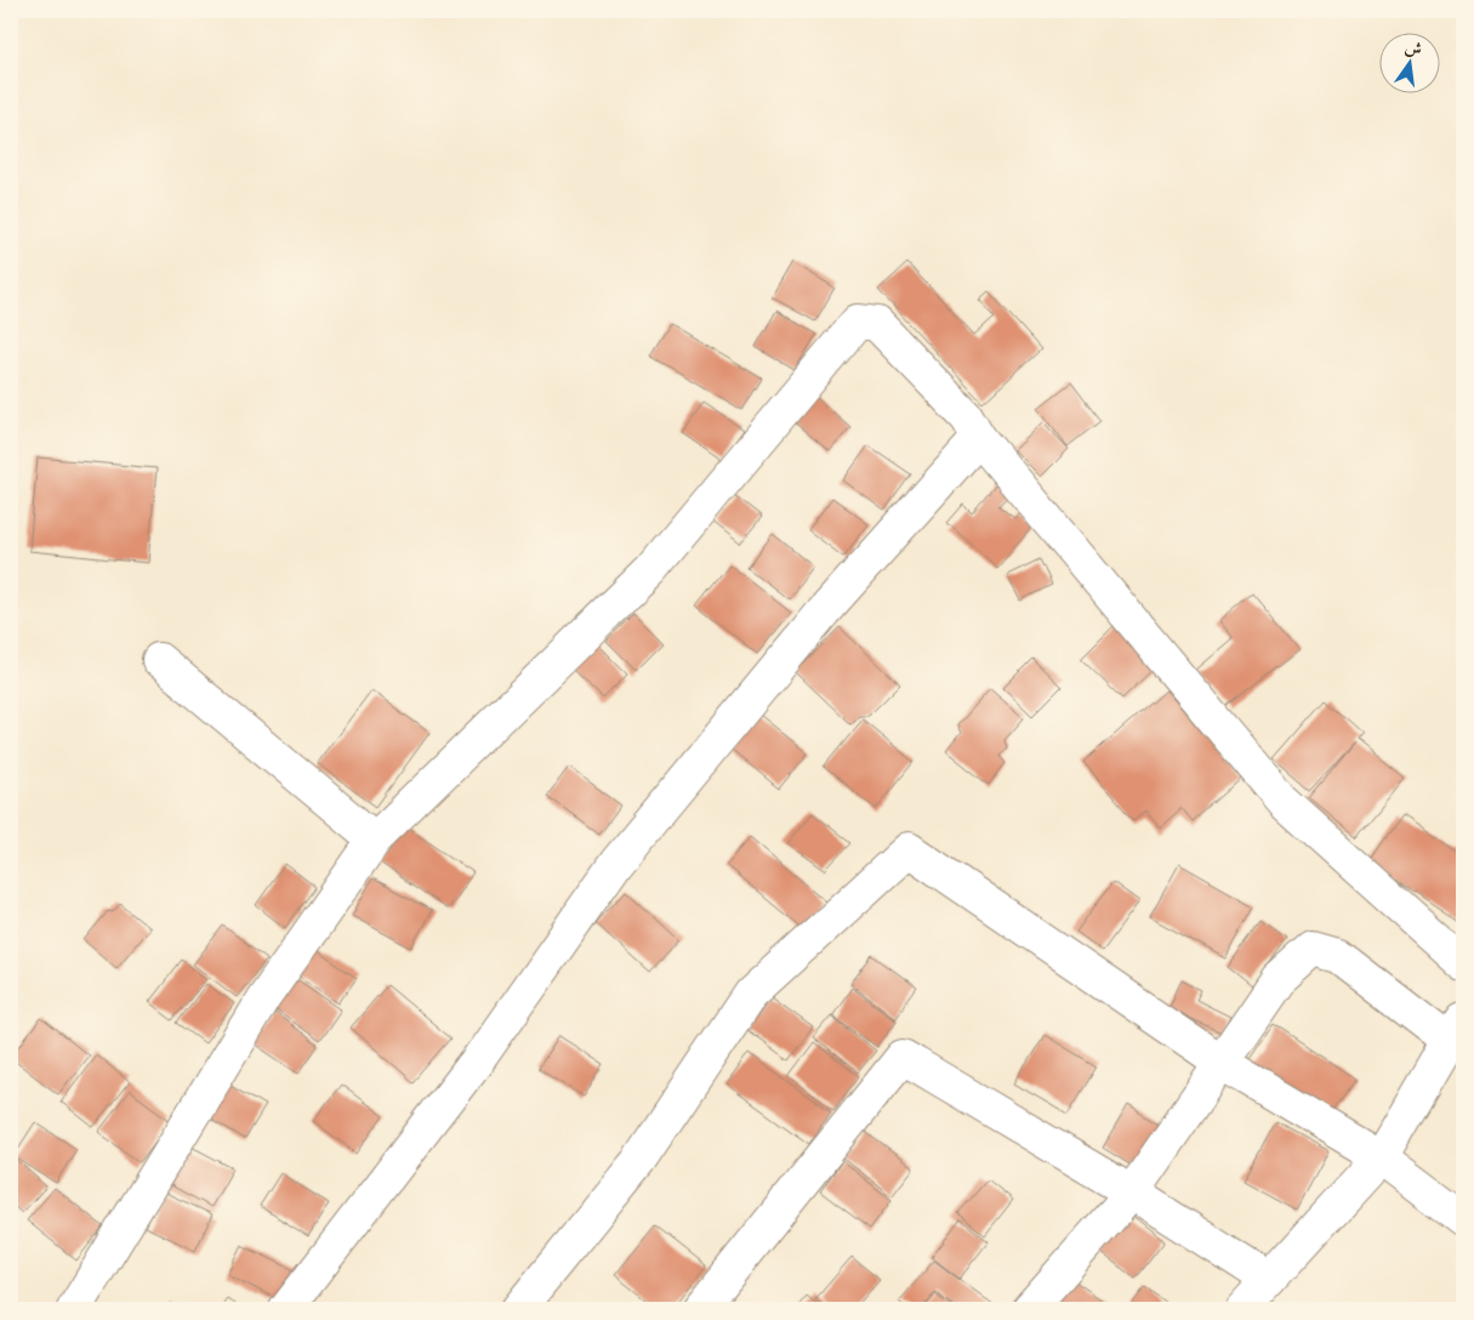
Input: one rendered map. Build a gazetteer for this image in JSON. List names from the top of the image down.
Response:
{
  "north": "top"
}
